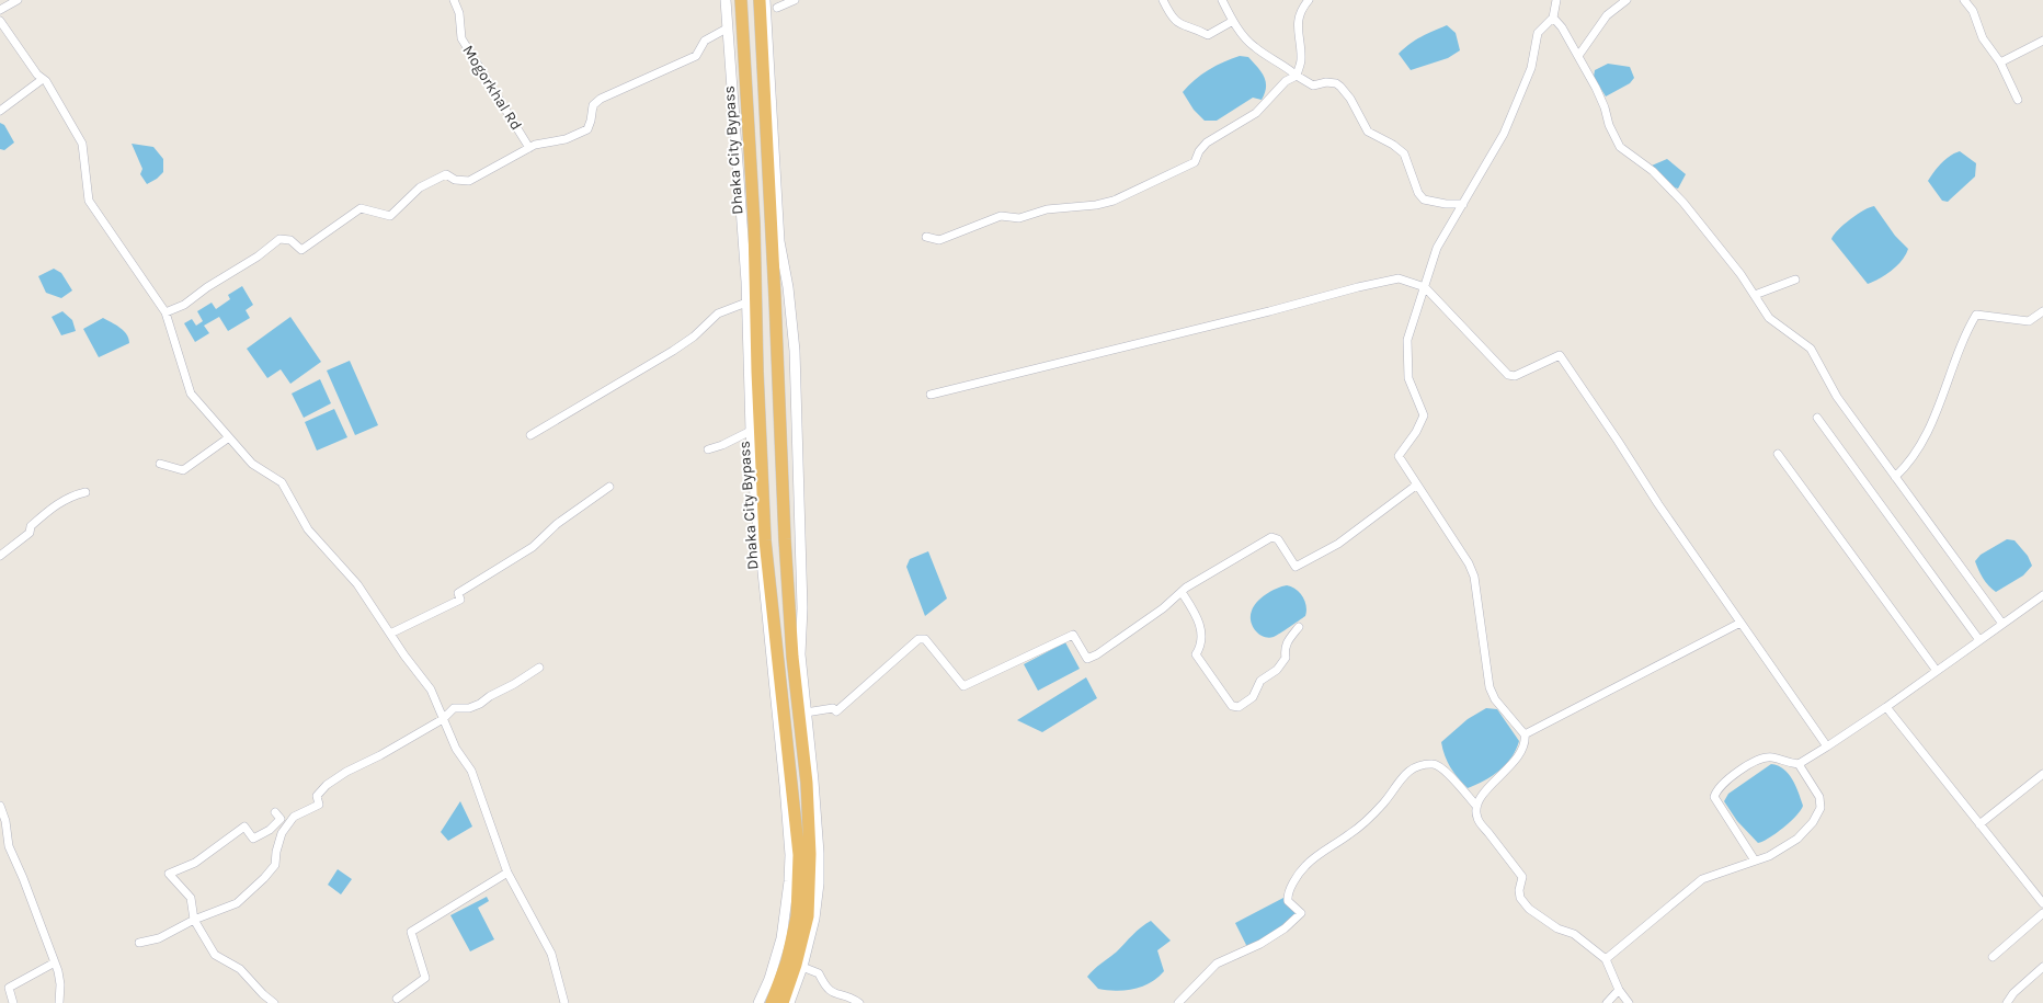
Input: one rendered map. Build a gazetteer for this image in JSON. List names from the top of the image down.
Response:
{
  "streets": {
    "highway": ["Dhaka City Bypass"],
    "street": ["Mogorkhal Rd"]
  }
}
